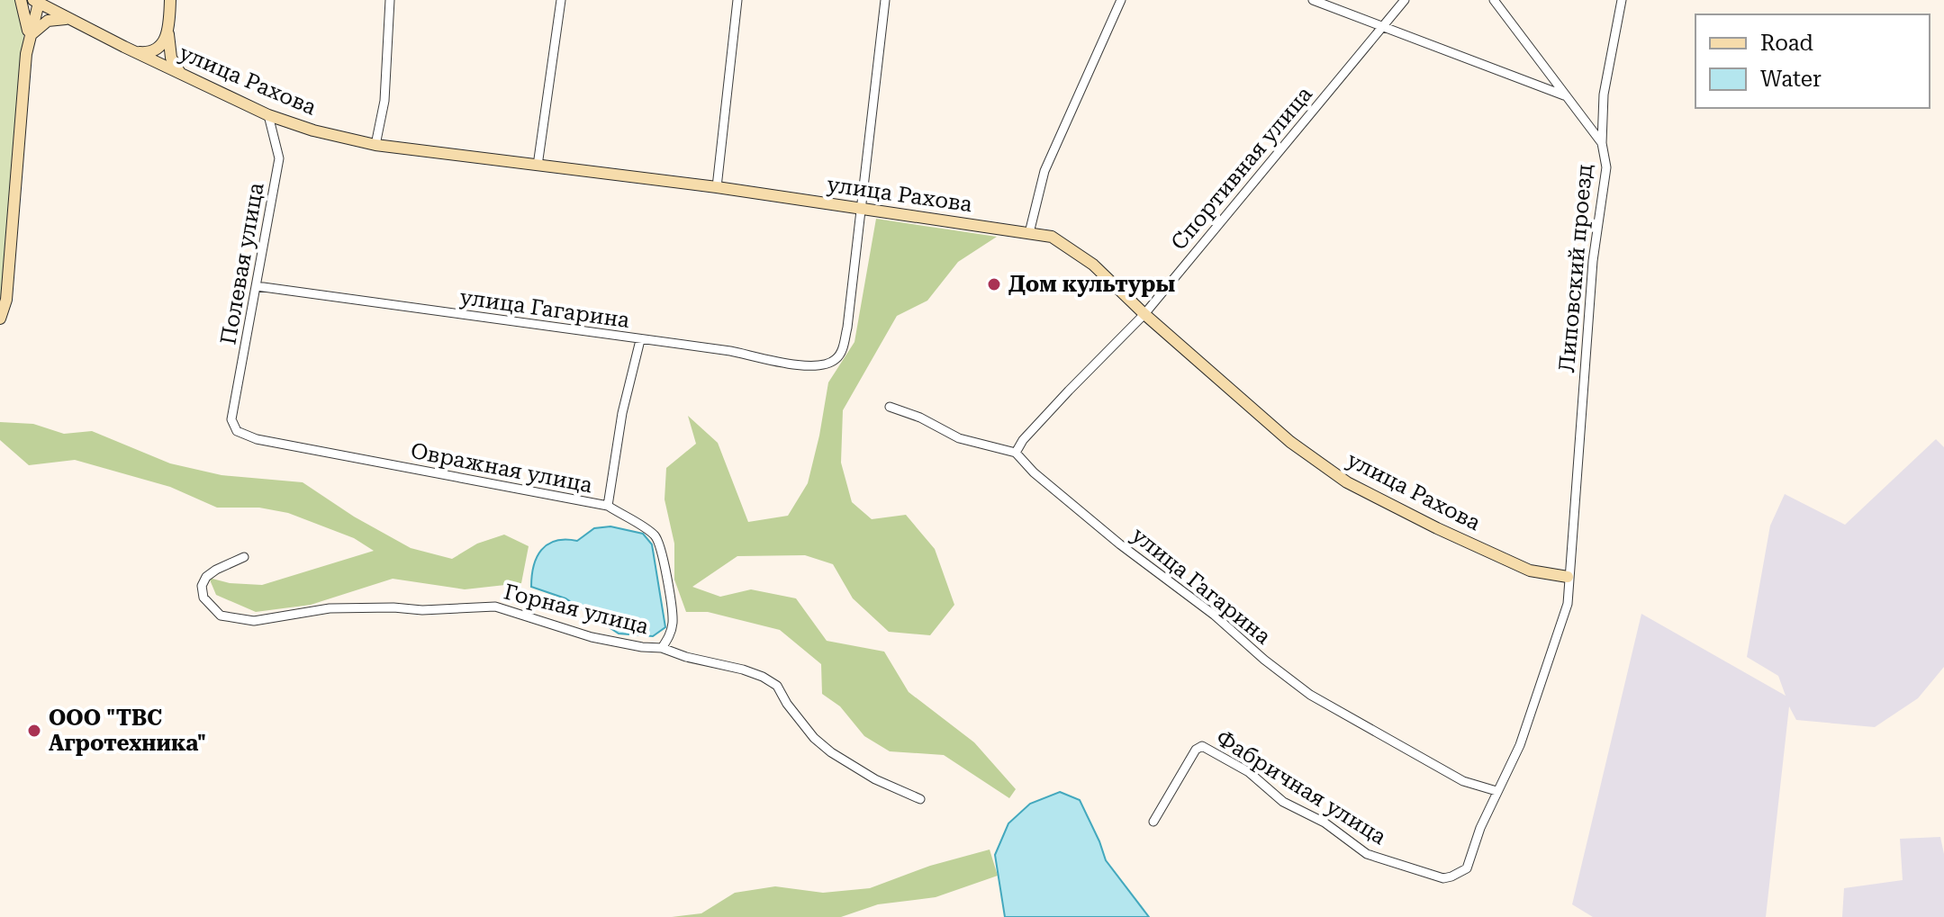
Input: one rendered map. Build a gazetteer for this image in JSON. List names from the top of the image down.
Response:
{
  "streets": {
    "street": [
      "улица Рахова",
      "Спортивная улица",
      "Полевая улица",
      "Липовский проезд",
      "улица Гагарина",
      "Овражная улица",
      "Горная улица",
      "Фабричная улица"
    ]
  },
  "crossings": [
    ["улица Рахова", "Спортивная улица"],
    ["улица Рахова", "Полевая улица"],
    ["улица Рахова", "Липовский проезд"],
    ["улица Рахова", "улица Гагарина"],
    ["Спортивная улица", "улица Гагарина"],
    ["Полевая улица", "улица Гагарина"],
    ["Полевая улица", "Овражная улица"],
    ["Липовский проезд", "улица Гагарина"],
    ["Липовский проезд", "Фабричная улица"],
    ["улица Гагарина", "Овражная улица"]
  ],
  "places": ["Дом культуры", "ООО \"ТВС Агротехника\""],
  "legend": ["Road", "Water"]
}
